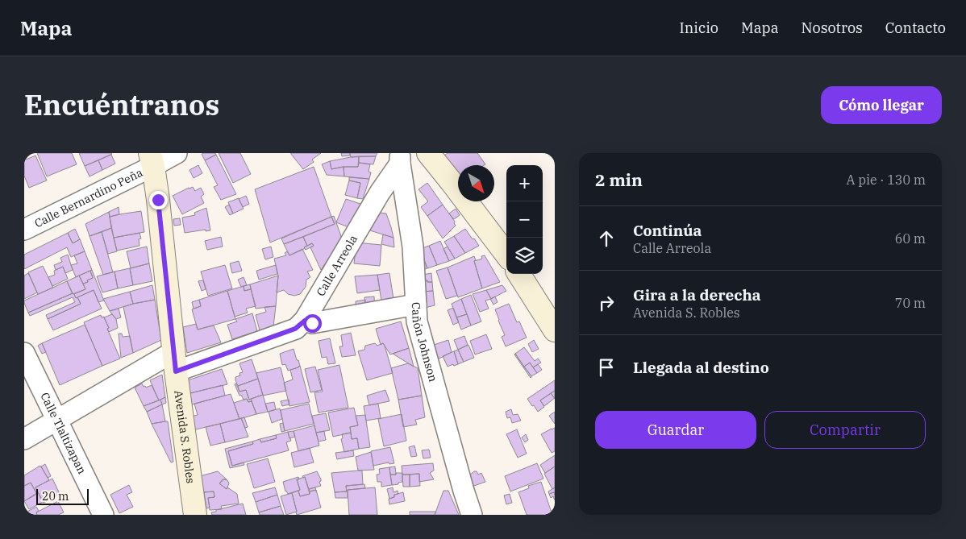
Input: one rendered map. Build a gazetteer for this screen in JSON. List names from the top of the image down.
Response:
{
  "streets": {
    "street": [
      "Calle Bernardino Peña",
      "Calle Arreola",
      "Cañón Johnson",
      "Calle Tlaltizapan",
      "Avenida S. Robles"
    ]
  },
  "crossings": [
    ["Calle Bernardino Peña", "Avenida S. Robles"],
    ["Calle Arreola", "Cañón Johnson"],
    ["Calle Arreola", "Calle Tlaltizapan"],
    ["Calle Arreola", "Avenida S. Robles"]
  ],
  "scale_bar": "20 m",
  "north": "bottom right",
  "page": {
    "header": "Mapa",
    "nav": [
      "Inicio",
      "Mapa",
      "Nosotros",
      "Contacto"
    ],
    "title": "Encuéntranos",
    "buttons": [
      "Cómo llegar",
      ["Guardar", "Compartir"]
    ],
    "heading": ["2 min", "A pie · 130 m"],
    "map_buttons": ["+", "−"],
    "list": [
      ["Continúa", "Calle Arreola", "60 m"],
      ["Gira a la derecha", "Avenida S. Robles", "70 m"],
      "Llegada al destino"
    ],
    "scale": "20 m"
  }
}
